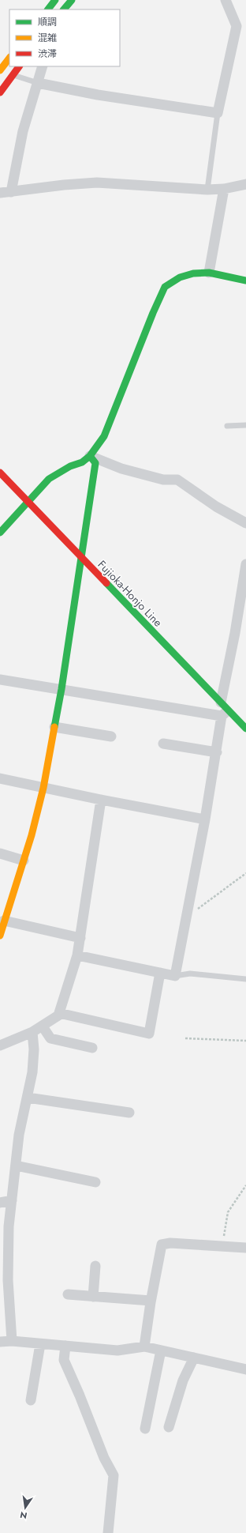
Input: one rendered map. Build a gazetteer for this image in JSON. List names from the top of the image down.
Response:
{
  "streets": {
    "main road": ["Fujioka-Honjo Line"]
  },
  "legend": ["順調", "混雑", "渋滞"],
  "north": "bottom"
}
